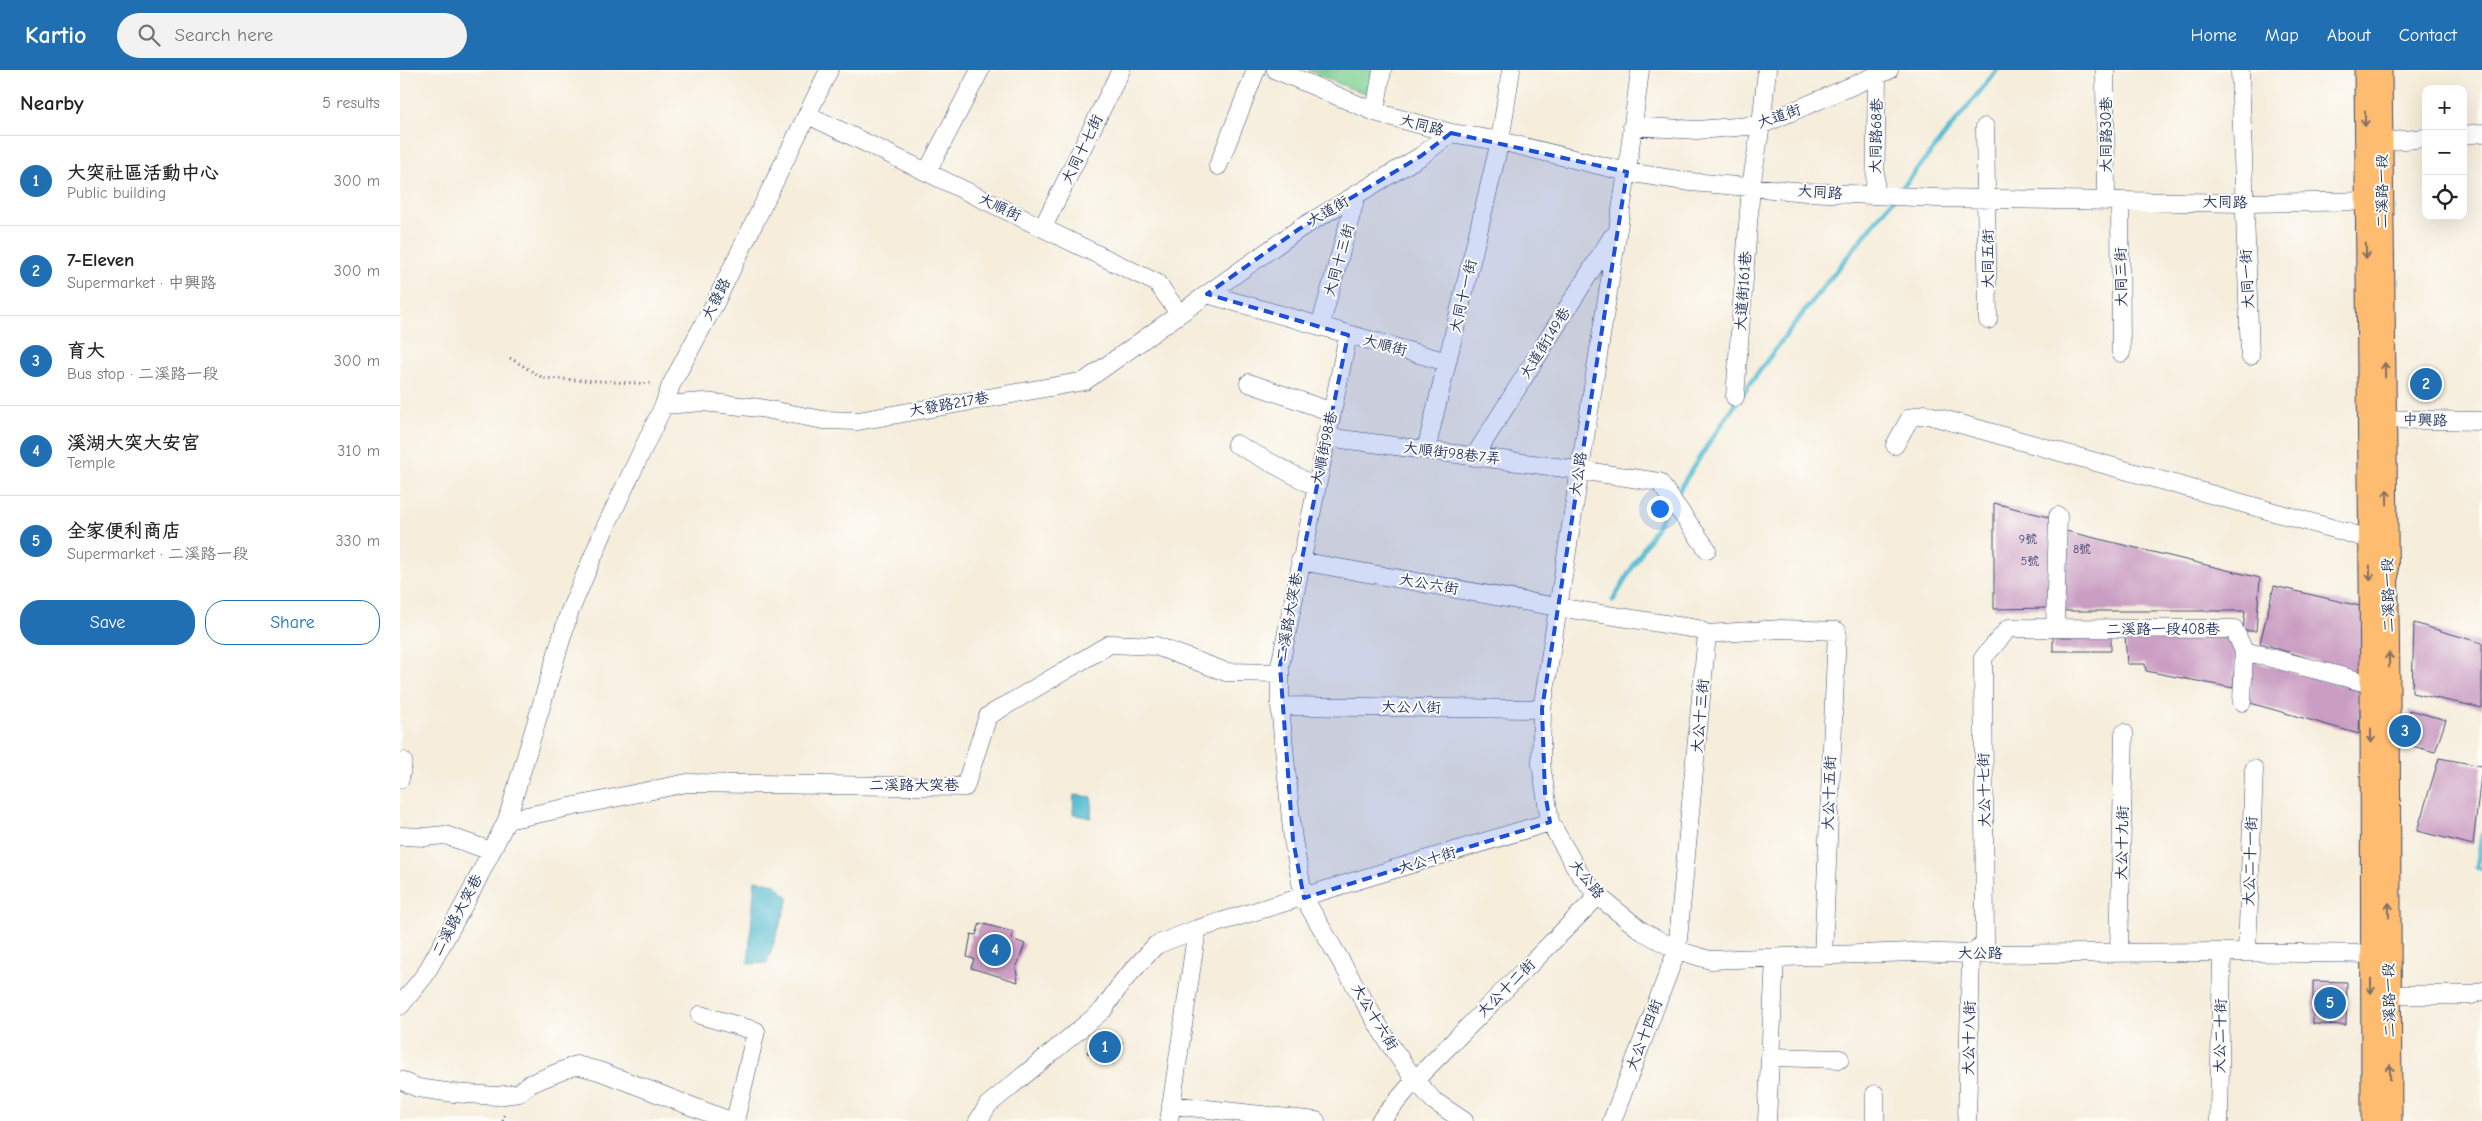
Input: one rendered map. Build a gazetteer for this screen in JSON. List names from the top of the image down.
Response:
{
  "streets": {
    "main road": ["二溪路一段"],
    "street": [
      "大道街",
      "大同路",
      "大同路30巷",
      "大同路68巷",
      "大同十七街",
      "大順街",
      "大同五街",
      "大同十三街",
      "大同三街",
      "大同一街",
      "大道街161巷",
      "大同十一街",
      "大發路",
      "大道街149巷",
      "大發路217巷",
      "中興路",
      "大順街98巷",
      "大順街98巷7弄",
      "大公路",
      "大公六街",
      "二溪路大突巷",
      "二溪路一段408巷",
      "大公八街",
      "大公十三街",
      "大公十七街",
      "大公十五街",
      "大公十九街",
      "大公十街",
      "大公二十一街",
      "大公十二街",
      "大公十六街",
      "大公十四街",
      "大公二十街",
      "大公十八街"
    ]
  },
  "crossings": [
    ["大道街", "大同路"],
    ["大道街", "大同路68巷"],
    ["大道街", "大順街"],
    ["大道街", "大同十三街"],
    ["大道街", "大道街161巷"],
    ["大道街", "大發路217巷"],
    ["大道街", "大公路"],
    ["大同路", "大同路30巷"],
    ["大同路", "大同路68巷"],
    ["大同路", "二溪路一段"],
    ["大同路", "大同五街"],
    ["大同路", "大同三街"],
    ["大同路", "大同一街"],
    ["大同路", "大道街161巷"],
    ["大同路", "大同十一街"],
    ["大同路", "大公路"],
    ["大同路30巷", "大同三街"],
    ["大同十七街", "大順街"],
    ["二溪路一段", "中興路"],
    ["二溪路一段", "大公路"],
    ["大順街", "大同十三街"],
    ["大順街", "大同十一街"],
    ["大順街", "大發路"],
    ["大順街", "大發路217巷"],
    ["大順街", "大順街98巷"],
    ["大同十一街", "大順街98巷7弄"],
    ["大發路", "大發路217巷"],
    ["大發路", "二溪路大突巷"],
    ["大道街149巷", "大順街98巷7弄"],
    ["大道街149巷", "大公路"],
    ["大順街98巷", "大順街98巷7弄"],
    ["大順街98巷", "大公六街"],
    ["大順街98巷", "二溪路大突巷"],
    ["大順街98巷7弄", "大公路"],
    ["大公路", "大公六街"],
    ["大公路", "大公八街"],
    ["大公路", "大公十三街"],
    ["大公路", "大公十七街"],
    ["大公路", "大公十五街"],
    ["大公路", "大公十九街"],
    ["大公路", "大公十街"],
    ["大公路", "大公二十一街"],
    ["大公路", "大公十二街"],
    ["大公路", "大公十四街"],
    ["大公路", "大公二十街"],
    ["大公路", "大公十八街"],
    ["大公六街", "二溪路大突巷"],
    ["二溪路大突巷", "大公八街"],
    ["二溪路大突巷", "大公十街"],
    ["二溪路大突巷", "大公十六街"],
    ["二溪路一段408巷", "大公十七街"],
    ["大公十三街", "大公十五街"],
    ["大公十三街", "大公十四街"],
    ["大公十七街", "大公十八街"],
    ["大公十街", "大公十六街"],
    ["大公十二街", "大公十六街"]
  ],
  "house_numbers": ["9號", "8號", "5號"],
  "page": {
    "header": "Kartio",
    "search": "Search here",
    "nav": [
      "Home",
      "Map",
      "About",
      "Contact"
    ],
    "heading": ["Nearby", "5 results"],
    "map_buttons": ["+", "−"],
    "list": [
      {
        "mark": "1",
        "name": "大突社區活動中心",
        "note": "Public building",
        "value": "300 m"
      },
      {
        "mark": "2",
        "name": "7-Eleven",
        "note": "Supermarket · 中興路",
        "value": "300 m"
      },
      {
        "mark": "3",
        "name": "育大",
        "note": "Bus stop · 二溪路一段",
        "value": "300 m"
      },
      {
        "mark": "4",
        "name": "溪湖大突大安宮",
        "note": "Temple",
        "value": "310 m"
      },
      {
        "mark": "5",
        "name": "全家便利商店",
        "note": "Supermarket · 二溪路一段",
        "value": "330 m"
      }
    ],
    "pins": [
      "2",
      "3",
      "4",
      "5",
      "1"
    ],
    "buttons": ["Save", "Share"]
  }
}
